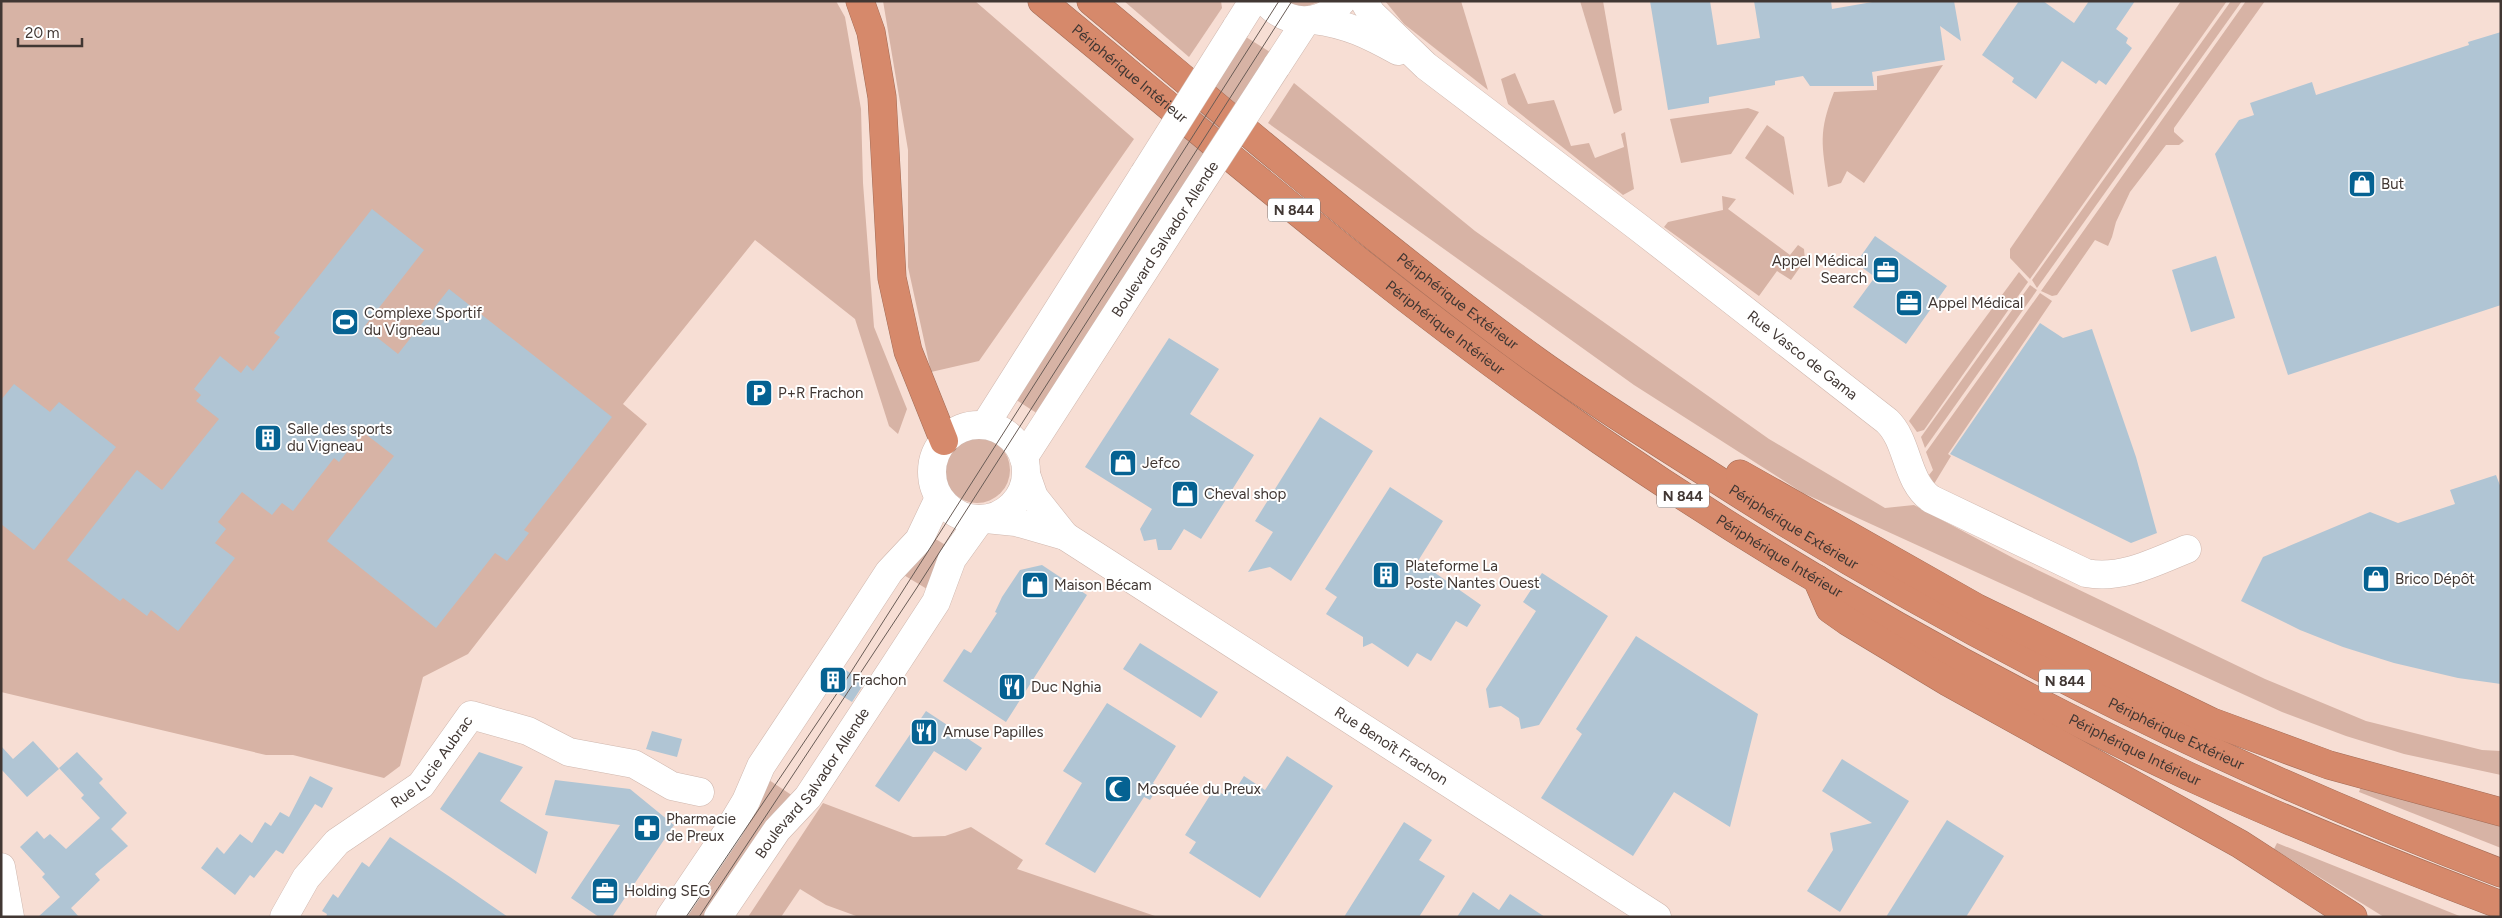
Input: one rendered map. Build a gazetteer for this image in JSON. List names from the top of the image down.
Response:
{
  "streets": {
    "highway": ["Périphérique Intérieur", "N 844", "Périphérique Extérieur"],
    "street": [
      "Boulevard Salvador Allende",
      "Rue Vasco de Gama",
      "Rue Benoît Frachon",
      "Rue Lucie Aubrac"
    ]
  },
  "crossings": [
    ["Boulevard Salvador Allende", "Rue Vasco de Gama"]
  ],
  "places": {
    "shop": [
      "But",
      "Jefco",
      "Cheval shop",
      "Brico Dépôt",
      "Maison Bécam"
    ],
    "office": ["Appel Médical Search", "Appel Médical", "Holding SEG"],
    "sports": ["Complexe Sportif du Vigneau"],
    "parking": ["P+R Frachon"],
    "building": ["Salle des sports du Vigneau", "Plateforme La Poste Nantes Ouest", "Frachon"],
    "restaurant": ["Duc Nghia", "Amuse Papilles"],
    "mosque": ["Mosquée du Preux"],
    "pharmacy": ["Pharmacie de Preux"]
  },
  "scale_bar": "20 m"
}
